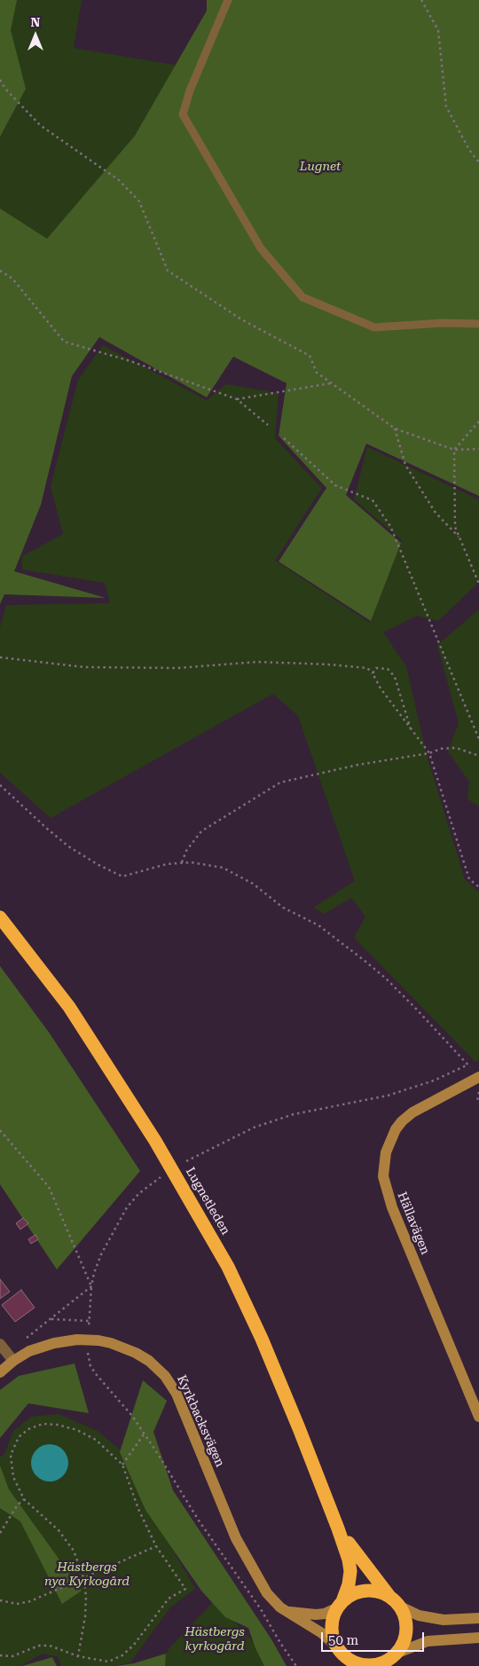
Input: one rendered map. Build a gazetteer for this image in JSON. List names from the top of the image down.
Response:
{
  "streets": {
    "highway": ["Lugnetleden"],
    "street": ["Hällavägen", "Kyrkbacksvägen"]
  },
  "crossings": [
    ["Lugnetleden", "Kyrkbacksvägen"]
  ],
  "parks": ["Lugnet", "Hästbergs nya Kyrkogård", "Hästbergs kyrkogård"],
  "scale_bar": "50 m",
  "north": "top"
}
